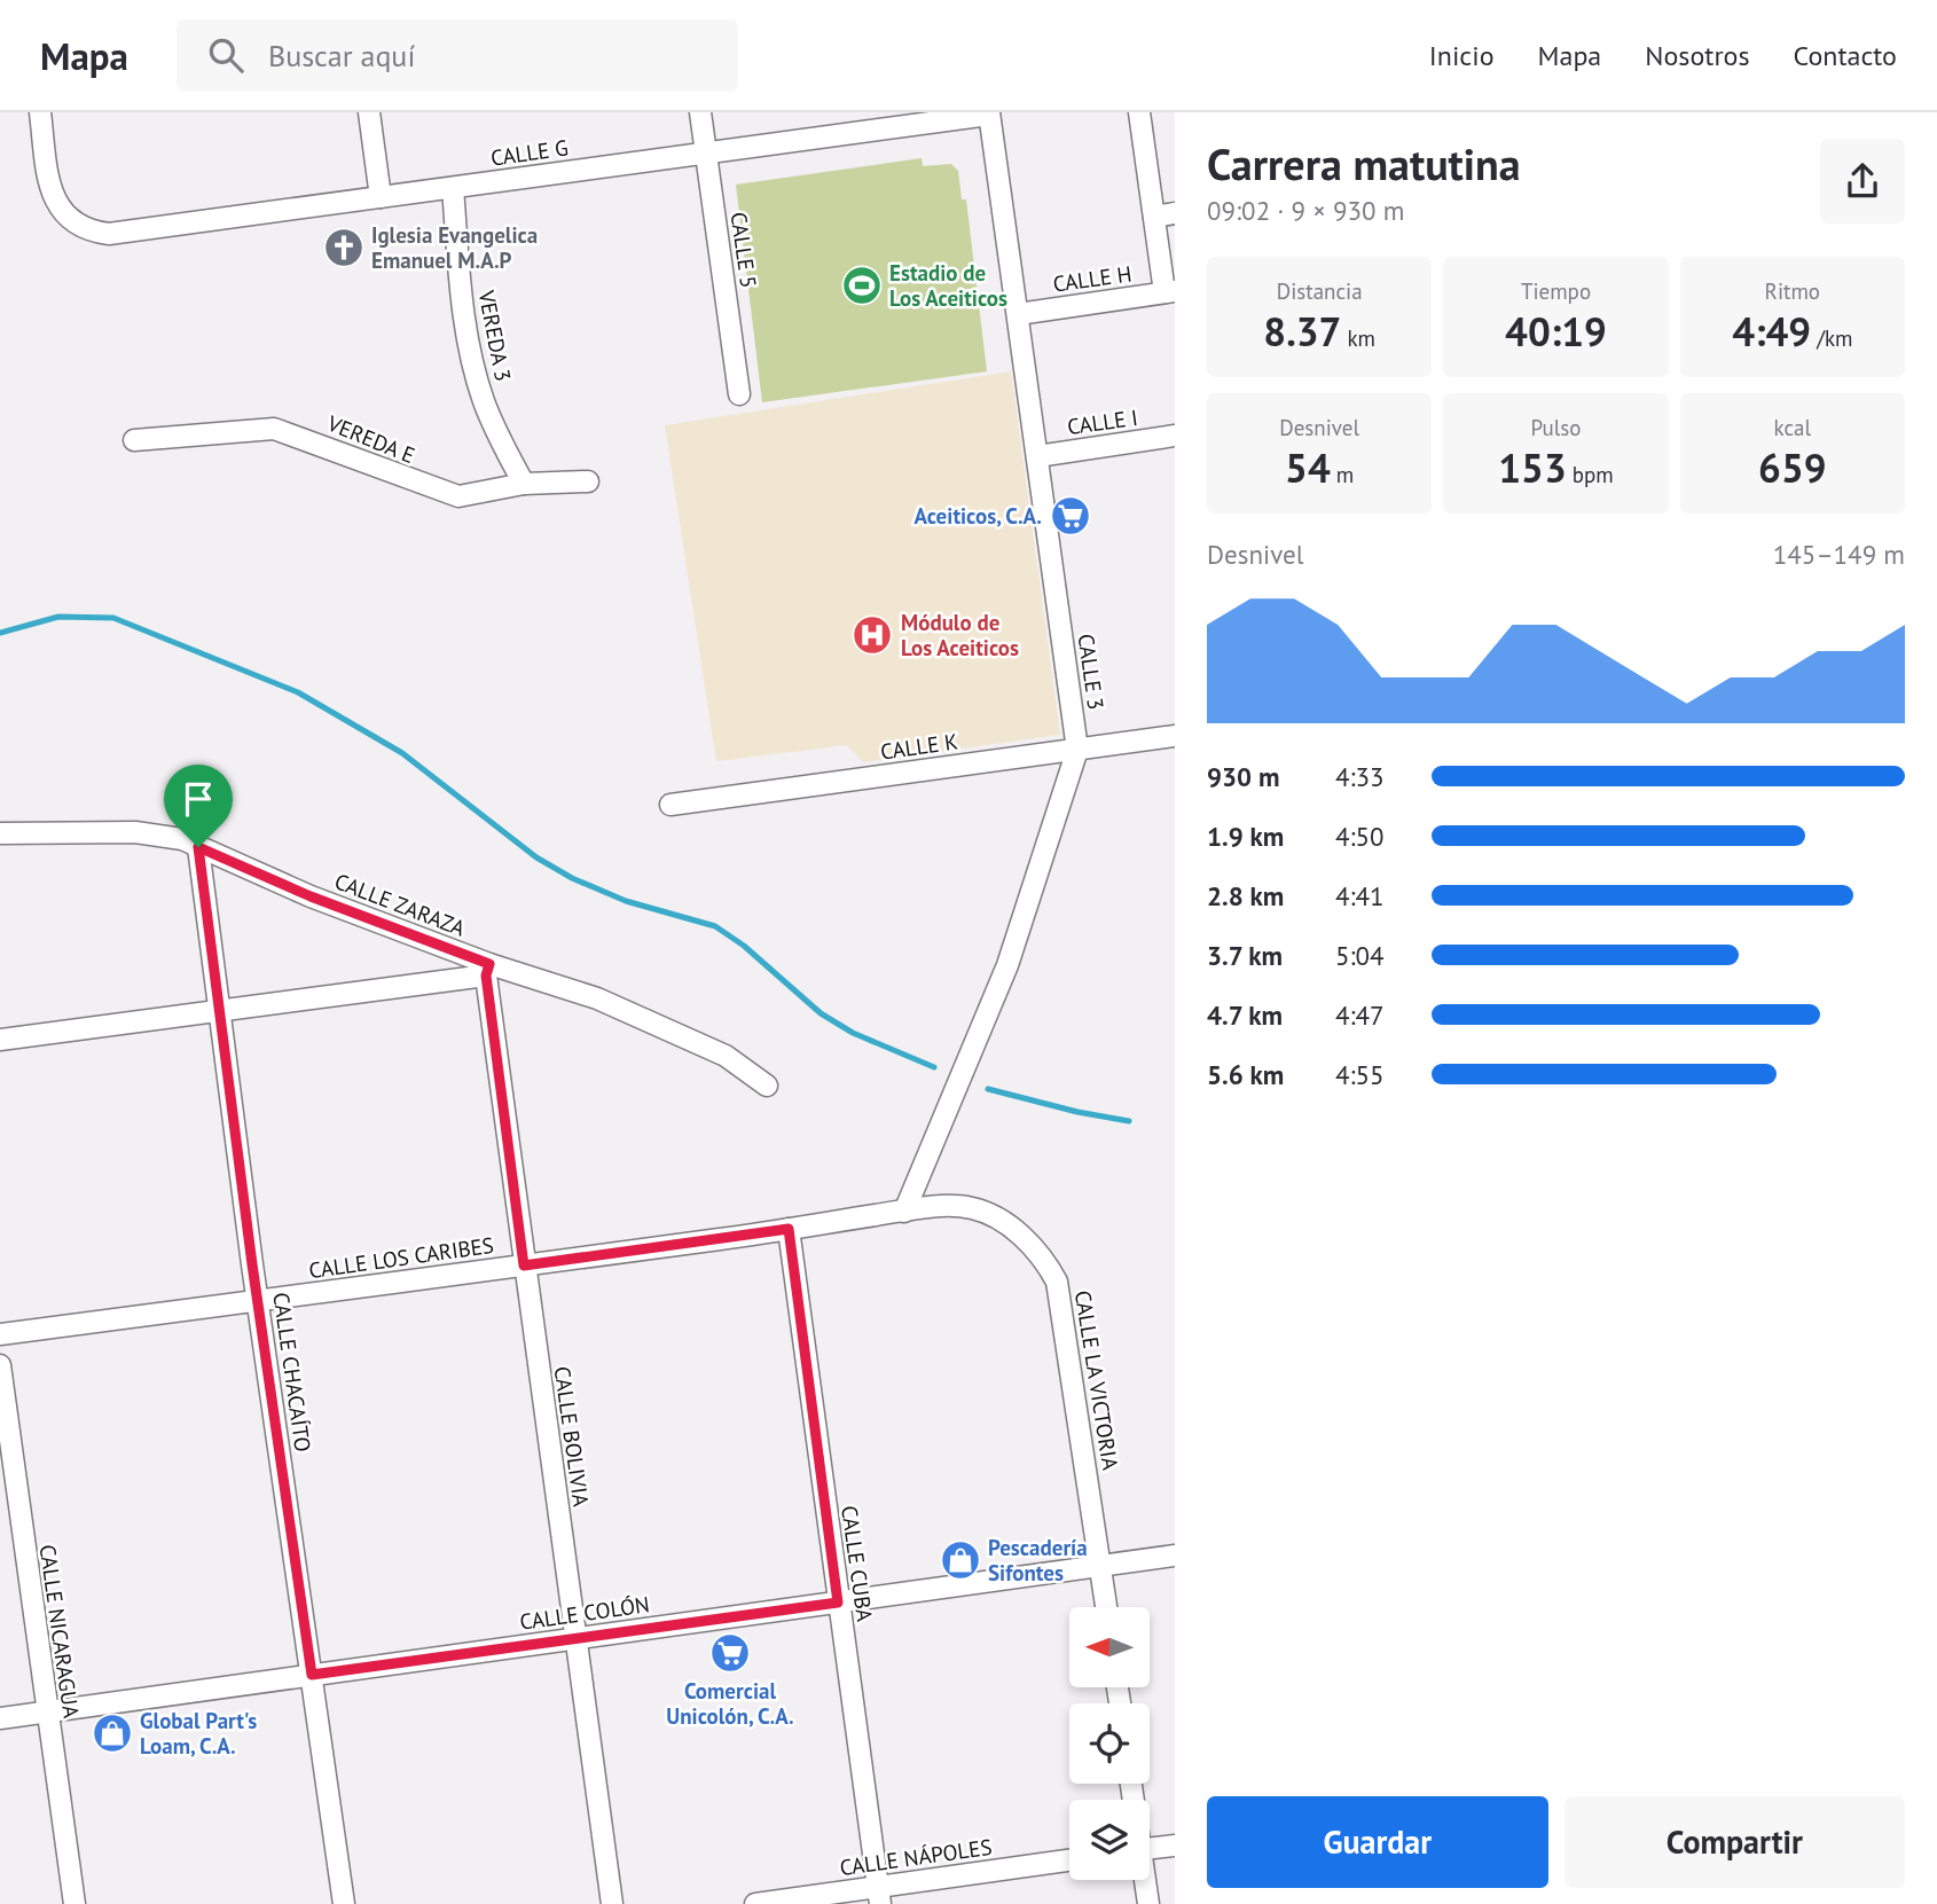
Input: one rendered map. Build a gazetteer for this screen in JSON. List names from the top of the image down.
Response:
{
  "streets": {
    "street": [
      "CALLE G",
      "CALLE 5",
      "CALLE H",
      "VEREDA 3",
      "CALLE I",
      "VEREDA E",
      "CALLE 3",
      "CALLE K",
      "CALLE ZARAZA",
      "CALLE LOS CARIBES",
      "CALLE CHACAÍTO",
      "CALLE LA VICTORIA",
      "CALLE BOLIVIA",
      "CALLE CUBA",
      "CALLE COLÓN",
      "CALLE NICARAGUA",
      "CALLE NÁPOLES"
    ]
  },
  "crossings": [
    ["CALLE G", "CALLE 5"],
    ["CALLE G", "VEREDA 3"],
    ["CALLE G", "CALLE 3"],
    ["CALLE H", "CALLE 3"],
    ["VEREDA 3", "VEREDA E"],
    ["CALLE I", "CALLE 3"],
    ["CALLE 3", "CALLE K"],
    ["CALLE 3", "CALLE LOS CARIBES"],
    ["CALLE 3", "CALLE LA VICTORIA"],
    ["CALLE ZARAZA", "CALLE CHACAÍTO"],
    ["CALLE ZARAZA", "CALLE BOLIVIA"],
    ["CALLE LOS CARIBES", "CALLE CHACAÍTO"],
    ["CALLE LOS CARIBES", "CALLE LA VICTORIA"],
    ["CALLE LOS CARIBES", "CALLE BOLIVIA"],
    ["CALLE LOS CARIBES", "CALLE CUBA"],
    ["CALLE CHACAÍTO", "CALLE COLÓN"],
    ["CALLE LA VICTORIA", "CALLE COLÓN"],
    ["CALLE BOLIVIA", "CALLE COLÓN"],
    ["CALLE CUBA", "CALLE COLÓN"],
    ["CALLE CUBA", "CALLE NÁPOLES"],
    ["CALLE COLÓN", "CALLE NICARAGUA"]
  ],
  "places": {
    "church": ["Iglesia Evangelica Emanuel M.A.P"],
    "sports": ["Estadio de Los Aceiticos"],
    "supermarket": ["Aceiticos, C.A.", "Comercial Unicolón, C.A."],
    "hospital": ["Módulo de Los Aceiticos"],
    "shop": ["Pescadería Sifontes", "Global Part's Loam, C.A."]
  },
  "north": "left",
  "page": {
    "header": "Mapa",
    "search": "Buscar aquí",
    "nav": [
      "Inicio",
      "Mapa",
      "Nosotros",
      "Contacto"
    ],
    "heading": ["Carrera matutina", "09:02 · 9 × 930 m"],
    "stats": [
      ["Distancia", "8.37 km"],
      ["Tiempo", "40:19"],
      ["Ritmo", "4:49 /km"],
      ["Desnivel", "54 m"],
      ["Pulso", "153 bpm"],
      ["kcal", "659"]
    ],
    "chart": ["Desnivel", "145–149 m"],
    "list": [
      {
        "name": "930 m",
        "note": "4:33"
      },
      {
        "name": "1.9 km",
        "note": "4:50"
      },
      {
        "name": "2.8 km",
        "note": "4:41"
      },
      {
        "name": "3.7 km",
        "note": "5:04"
      },
      {
        "name": "4.7 km",
        "note": "4:47"
      },
      {
        "name": "5.6 km",
        "note": "4:55"
      }
    ],
    "buttons": ["Guardar", "Compartir"]
  }
}
